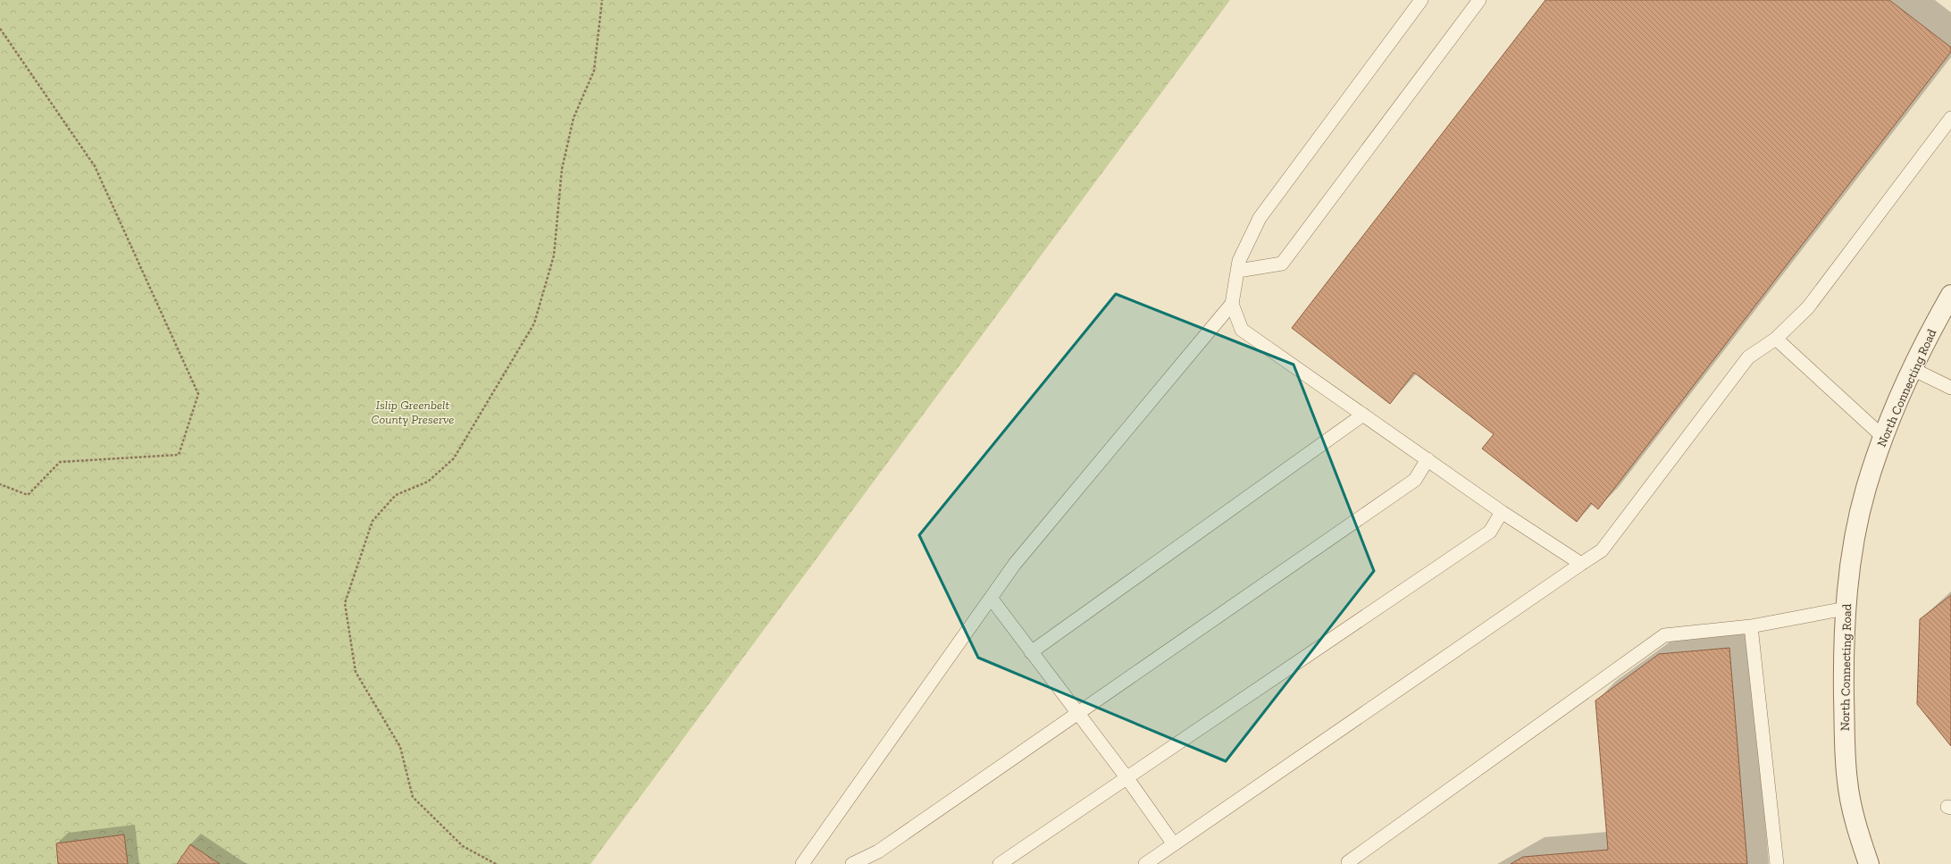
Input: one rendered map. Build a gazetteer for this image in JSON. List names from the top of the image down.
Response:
{
  "streets": {
    "street": ["North Connecting Road"]
  },
  "parks": ["Islip Greenbelt County Preserve"]
}
